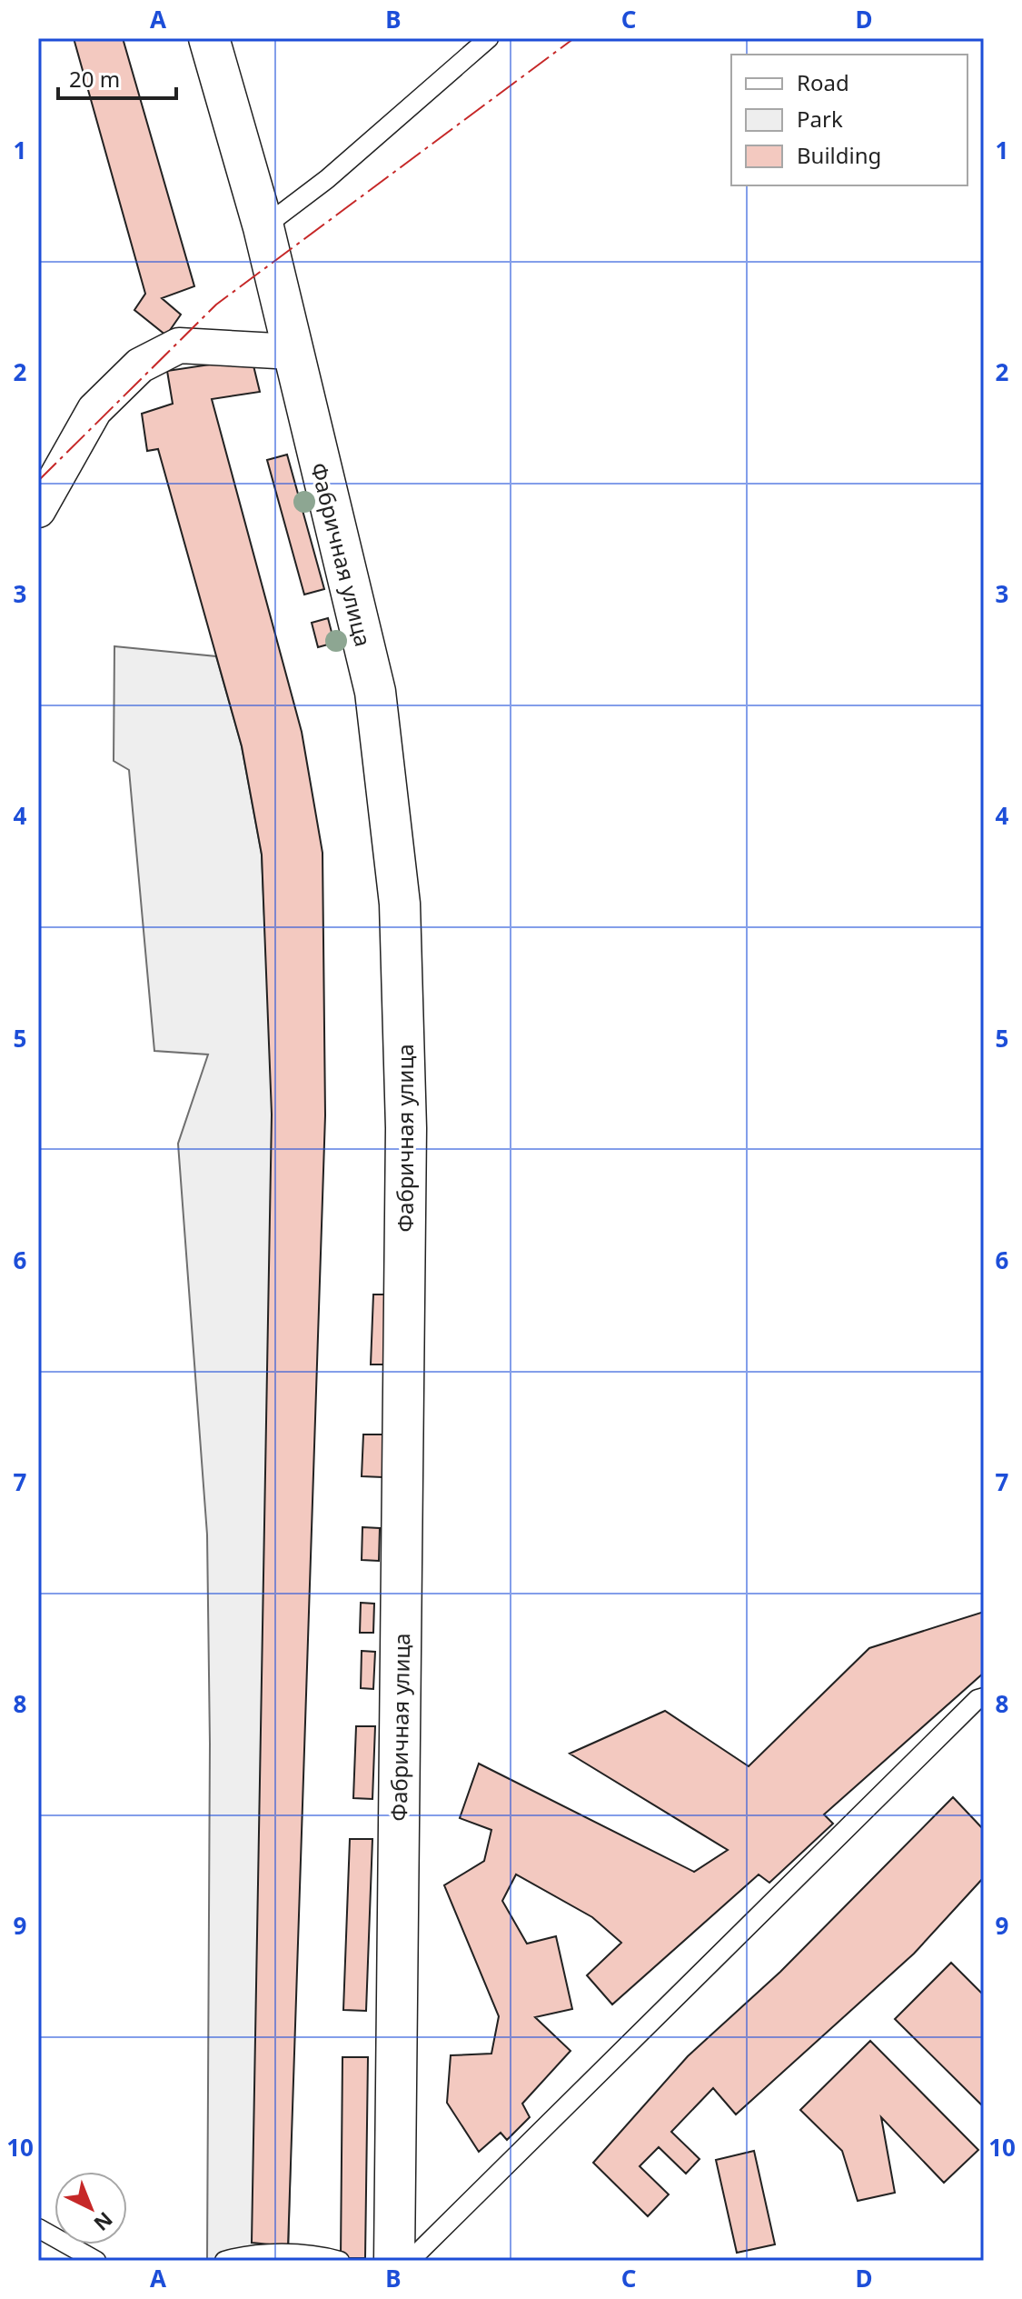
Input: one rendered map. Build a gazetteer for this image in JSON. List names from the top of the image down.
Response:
{
  "streets": {
    "street": ["Фабричная улица"]
  },
  "legend": ["Road", "Park", "Building"],
  "scale_bar": "20 m",
  "north": "bottom right",
  "grid": {
    "columns": [
      "A",
      "B",
      "C",
      "D"
    ],
    "rows": [
      "1",
      "2",
      "3",
      "4",
      "5",
      "6",
      "7",
      "8",
      "9",
      "10"
    ]
  }
}
